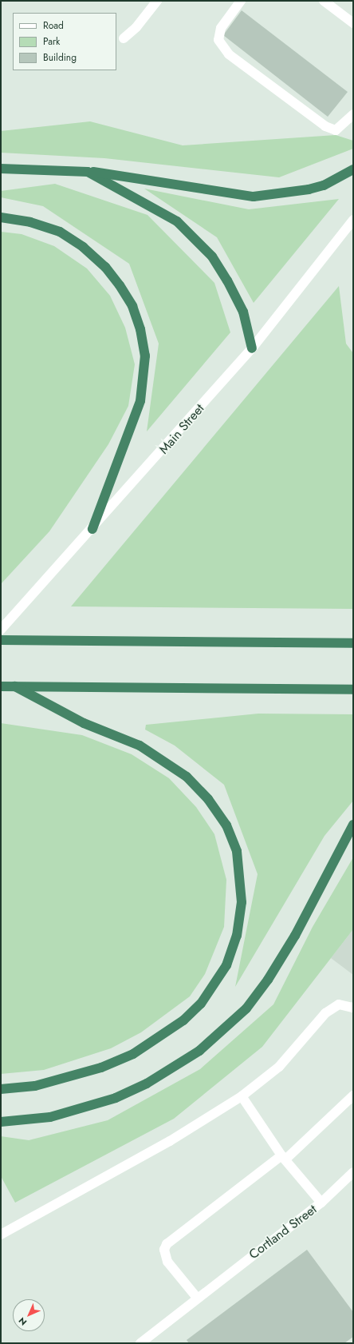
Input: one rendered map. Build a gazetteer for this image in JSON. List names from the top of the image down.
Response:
{
  "streets": {
    "main road": ["Main Street", "Cortland Street"]
  },
  "legend": ["Road", "Park", "Building"],
  "north": "bottom left"
}
